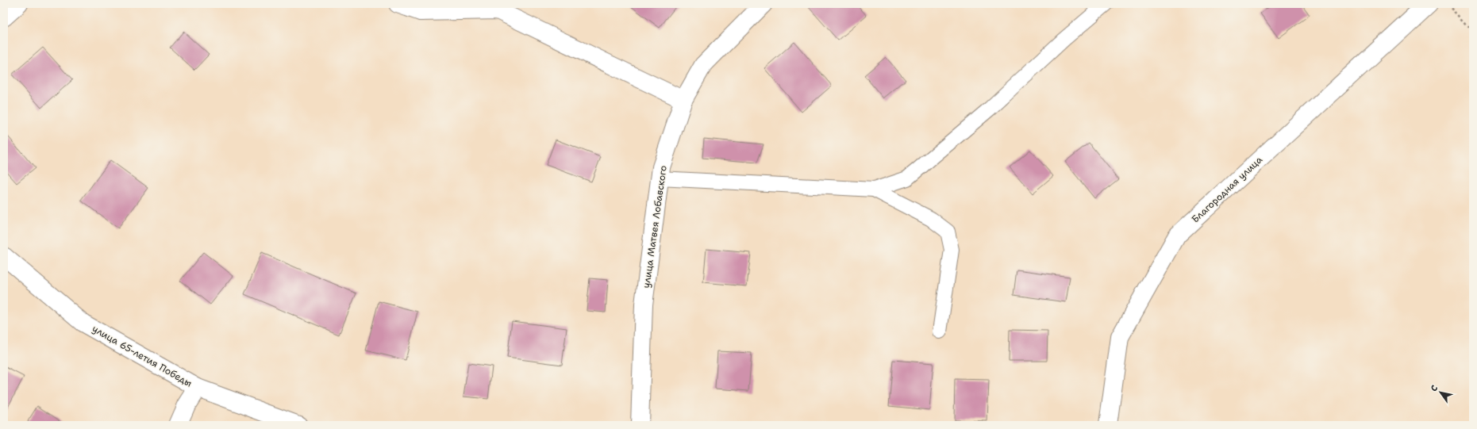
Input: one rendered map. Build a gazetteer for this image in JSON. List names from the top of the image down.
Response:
{
  "streets": {
    "street": ["Благородная улица", "улица Матвея Лобавского", "улица 65-летия Победы"]
  },
  "north": "top left"
}
